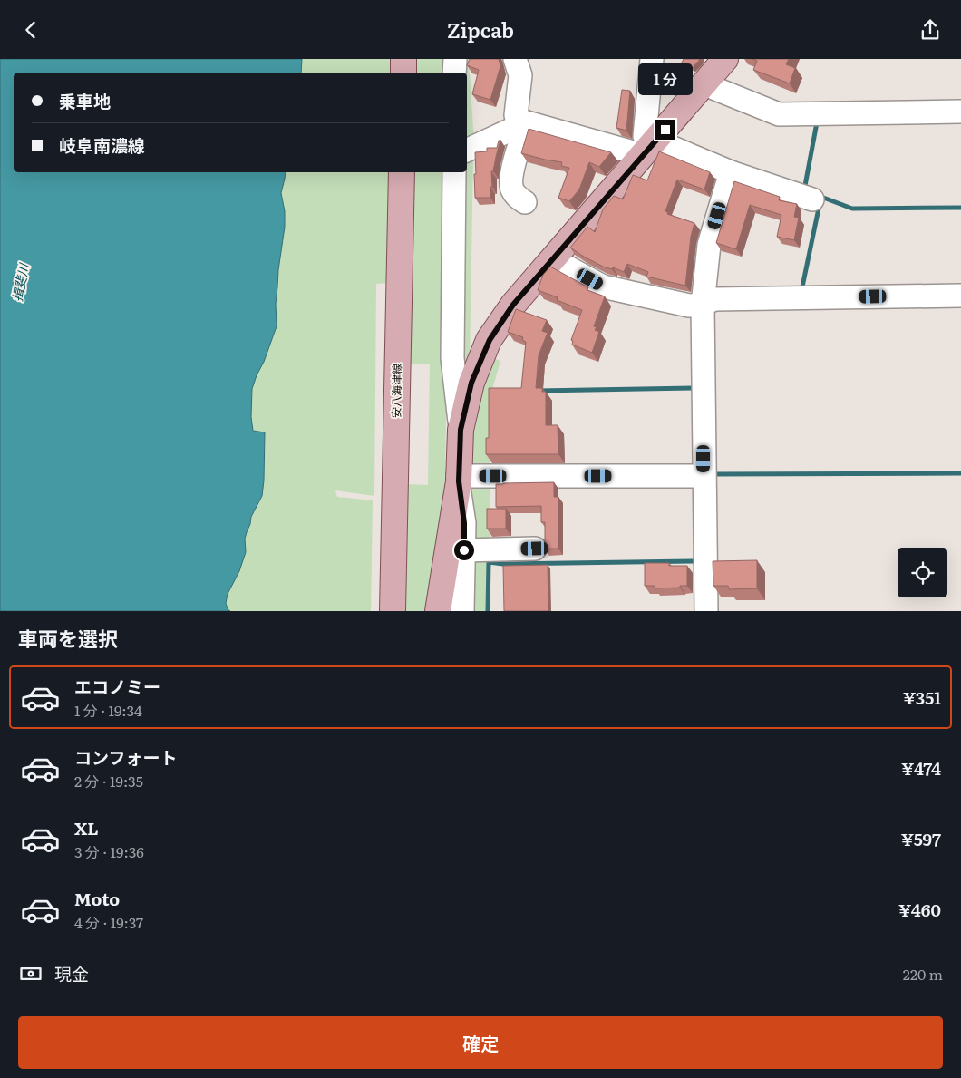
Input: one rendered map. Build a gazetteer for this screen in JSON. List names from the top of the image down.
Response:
{
  "streets": {
    "main road": ["安八海津線"]
  },
  "water": ["揖斐川"],
  "page": {
    "header": "Zipcab",
    "bubble": "1 分",
    "banner": ["乗車地", "岐阜南濃線"],
    "heading": "車両を選択",
    "list": [
      {
        "name": "エコノミー",
        "note": "1 分 · 19:34",
        "value": "¥351"
      },
      {
        "name": "コンフォート",
        "note": "2 分 · 19:35",
        "value": "¥474"
      },
      {
        "name": "XL",
        "note": "3 分 · 19:36",
        "value": "¥597"
      },
      {
        "name": "Moto",
        "note": "4 分 · 19:37",
        "value": "¥460"
      }
    ],
    "pay": ["現金", "220 m"],
    "buttons": "確定"
  }
}
